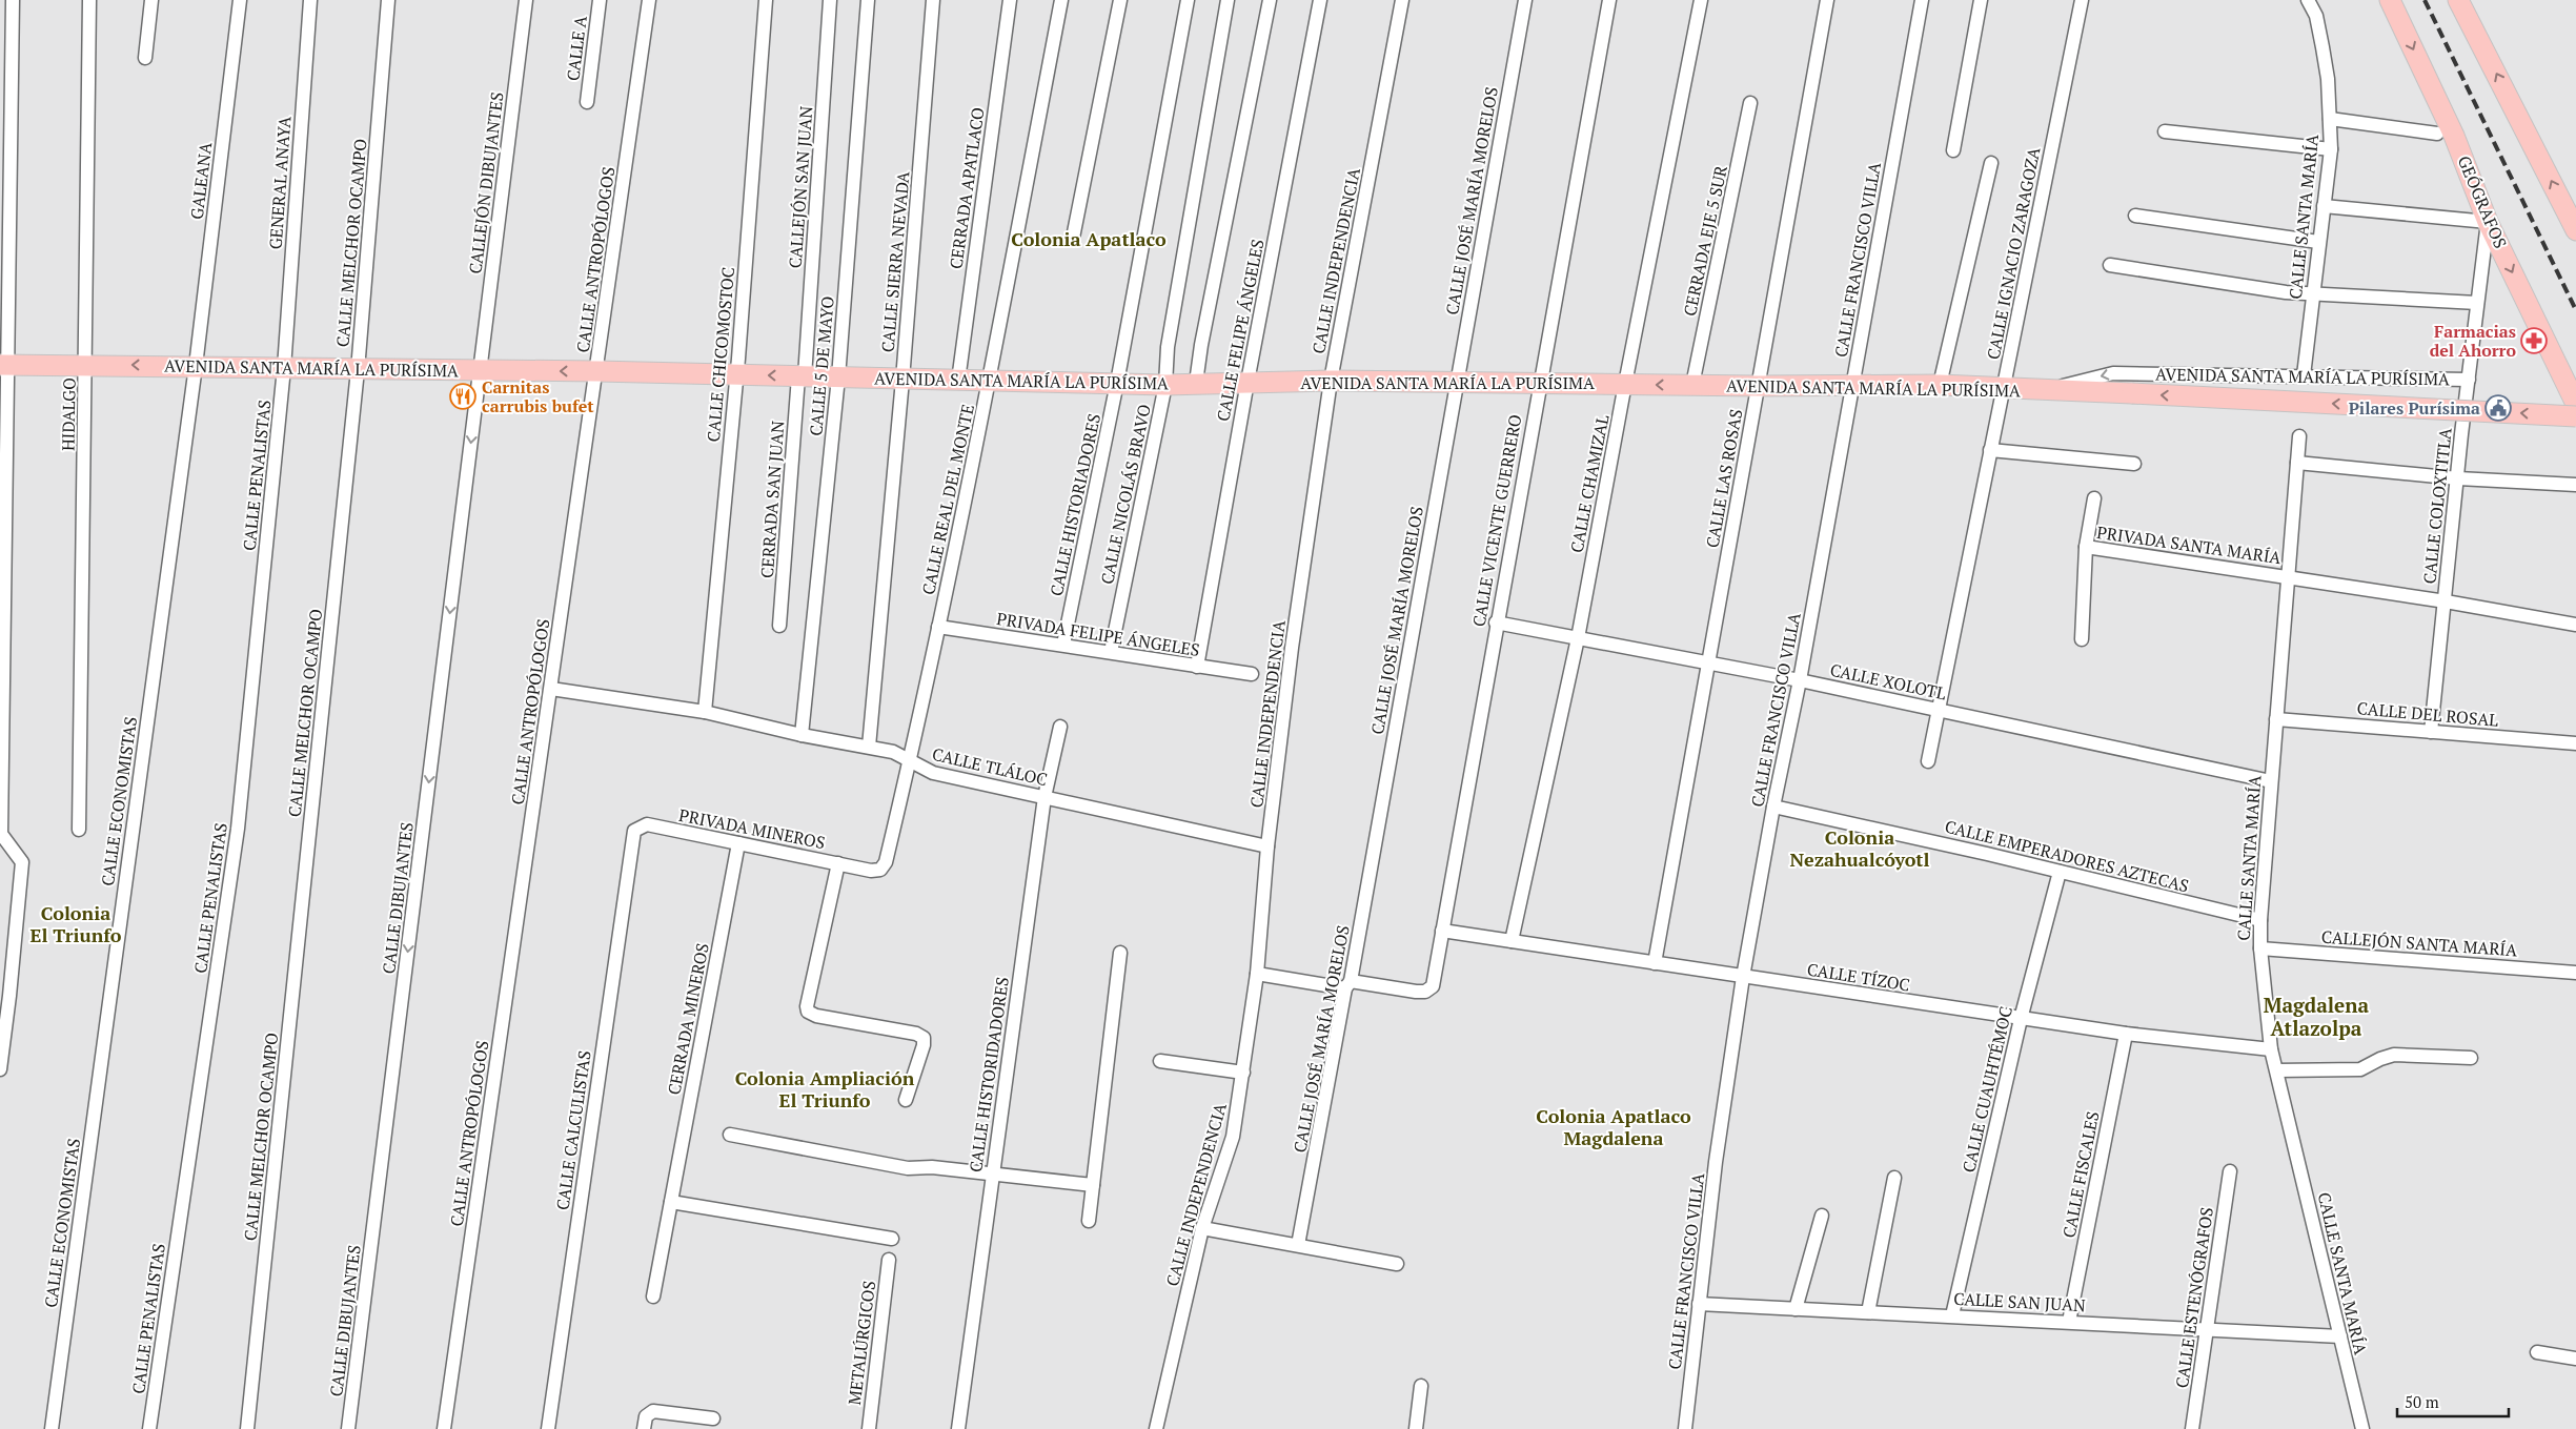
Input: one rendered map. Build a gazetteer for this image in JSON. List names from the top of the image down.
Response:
{
  "streets": {
    "main road": ["GEÓGRAFOS", "AVENIDA SANTA MARÍA LA PURÍSIMA"],
    "street": [
      "CALLE A",
      "GALEANA",
      "GENERAL ANAYA",
      "CALLEJÓN DIBUJANTES",
      "CALLEJÓN SAN JUAN",
      "CERRADA APATLACO",
      "CALLE JOSÉ MARÍA MORELOS",
      "CALLE SANTA MARÍA",
      "CERRADA EJE 5 SUR",
      "CALLE MELCHOR OCAMPO",
      "CALLE IGNACIO ZARAGOZA",
      "CALLE ANTROPÓLOGOS",
      "CALLE FRANCISCO VILLA",
      "CALLE INDEPENDENCIA",
      "CALLE SIERRA NEVADA",
      "CALLE FELIPE ÁNGELES",
      "CALLE CHICOMOSTOC",
      "CALLE 5 DE MAYO",
      "HIDALGO",
      "CALLE PENALISTAS",
      "CALLE LAS ROSAS",
      "CALLE CHAMIZAL",
      "CALLE NICOLÁS BRAVO",
      "CERRADA SAN JUAN",
      "CALLE REAL DEL MONTE",
      "CALLE HISTORIADORES",
      "CALLE COLOXTITLA",
      "CALLE VICENTE GUERRERO",
      "PRIVADA SANTA MARÍA",
      "PRIVADA FELIPE ÁNGELES",
      "CALLE XOLOTL",
      "CALLE DEL ROSAL",
      "CALLE TLÁLOC",
      "CALLE ECONOMISTAS",
      "PRIVADA MINEROS",
      "CALLE EMPERADORES AZTECAS",
      "CALLE DIBUJANTES",
      "CALLEJÓN SANTA MARÍA",
      "CALLE TÍZOC",
      "CERRADA MINEROS",
      "CALLE HISTORIDADORES",
      "CALLE CUAUHTÉMOC",
      "CALLE CALCULISTAS",
      "CALLE FISCALES",
      "CALLE ESTENÓGRAFOS",
      "CALLE SAN JUAN",
      "METALÚRGICOS"
    ]
  },
  "crossings": [
    ["GALEANA", "AVENIDA SANTA MARÍA LA PURÍSIMA"],
    ["GALEANA", "CALLE ECONOMISTAS"],
    ["GENERAL ANAYA", "AVENIDA SANTA MARÍA LA PURÍSIMA"],
    ["GENERAL ANAYA", "CALLE PENALISTAS"],
    ["CALLEJÓN DIBUJANTES", "AVENIDA SANTA MARÍA LA PURÍSIMA"],
    ["CALLEJÓN DIBUJANTES", "CALLE DIBUJANTES"],
    ["CALLEJÓN SAN JUAN", "AVENIDA SANTA MARÍA LA PURÍSIMA"],
    ["CALLEJÓN SAN JUAN", "CERRADA SAN JUAN"],
    ["CERRADA APATLACO", "AVENIDA SANTA MARÍA LA PURÍSIMA"],
    ["CALLE JOSÉ MARÍA MORELOS", "AVENIDA SANTA MARÍA LA PURÍSIMA"],
    ["CALLE JOSÉ MARÍA MORELOS", "CALLE VICENTE GUERRERO"],
    ["GEÓGRAFOS", "CALLE COLOXTITLA"],
    ["CALLE SANTA MARÍA", "AVENIDA SANTA MARÍA LA PURÍSIMA"],
    ["CALLE SANTA MARÍA", "PRIVADA SANTA MARÍA"],
    ["CALLE SANTA MARÍA", "CALLE XOLOTL"],
    ["CALLE SANTA MARÍA", "CALLE DEL ROSAL"],
    ["CALLE SANTA MARÍA", "CALLE EMPERADORES AZTECAS"],
    ["CALLE SANTA MARÍA", "CALLEJÓN SANTA MARÍA"],
    ["CALLE SANTA MARÍA", "CALLE TÍZOC"],
    ["CALLE SANTA MARÍA", "CALLE SAN JUAN"],
    ["CERRADA EJE 5 SUR", "AVENIDA SANTA MARÍA LA PURÍSIMA"],
    ["CALLE MELCHOR OCAMPO", "AVENIDA SANTA MARÍA LA PURÍSIMA"],
    ["CALLE IGNACIO ZARAGOZA", "AVENIDA SANTA MARÍA LA PURÍSIMA"],
    ["CALLE IGNACIO ZARAGOZA", "CALLE XOLOTL"],
    ["CALLE ANTROPÓLOGOS", "AVENIDA SANTA MARÍA LA PURÍSIMA"],
    ["CALLE ANTROPÓLOGOS", "CALLE TLÁLOC"],
    ["CALLE FRANCISCO VILLA", "AVENIDA SANTA MARÍA LA PURÍSIMA"],
    ["CALLE FRANCISCO VILLA", "CALLE XOLOTL"],
    ["CALLE FRANCISCO VILLA", "CALLE EMPERADORES AZTECAS"],
    ["CALLE FRANCISCO VILLA", "CALLE TÍZOC"],
    ["CALLE FRANCISCO VILLA", "CALLE SAN JUAN"],
    ["CALLE INDEPENDENCIA", "AVENIDA SANTA MARÍA LA PURÍSIMA"],
    ["CALLE INDEPENDENCIA", "CALLE TLÁLOC"],
    ["CALLE SIERRA NEVADA", "AVENIDA SANTA MARÍA LA PURÍSIMA"],
    ["CALLE SIERRA NEVADA", "CALLE TLÁLOC"],
    ["CALLE FELIPE ÁNGELES", "AVENIDA SANTA MARÍA LA PURÍSIMA"],
    ["CALLE FELIPE ÁNGELES", "PRIVADA FELIPE ÁNGELES"],
    ["CALLE CHICOMOSTOC", "AVENIDA SANTA MARÍA LA PURÍSIMA"],
    ["CALLE CHICOMOSTOC", "CALLE TLÁLOC"],
    ["CALLE 5 DE MAYO", "AVENIDA SANTA MARÍA LA PURÍSIMA"],
    ["CALLE 5 DE MAYO", "CALLE TLÁLOC"],
    ["AVENIDA SANTA MARÍA LA PURÍSIMA", "HIDALGO"],
    ["AVENIDA SANTA MARÍA LA PURÍSIMA", "CALLE PENALISTAS"],
    ["AVENIDA SANTA MARÍA LA PURÍSIMA", "CALLE LAS ROSAS"],
    ["AVENIDA SANTA MARÍA LA PURÍSIMA", "CALLE CHAMIZAL"],
    ["AVENIDA SANTA MARÍA LA PURÍSIMA", "CALLE NICOLÁS BRAVO"],
    ["AVENIDA SANTA MARÍA LA PURÍSIMA", "CERRADA SAN JUAN"],
    ["AVENIDA SANTA MARÍA LA PURÍSIMA", "CALLE REAL DEL MONTE"],
    ["AVENIDA SANTA MARÍA LA PURÍSIMA", "CALLE HISTORIADORES"],
    ["AVENIDA SANTA MARÍA LA PURÍSIMA", "CALLE COLOXTITLA"],
    ["AVENIDA SANTA MARÍA LA PURÍSIMA", "CALLE VICENTE GUERRERO"],
    ["AVENIDA SANTA MARÍA LA PURÍSIMA", "CALLE ECONOMISTAS"],
    ["AVENIDA SANTA MARÍA LA PURÍSIMA", "CALLE DIBUJANTES"],
    ["CALLE LAS ROSAS", "CALLE XOLOTL"],
    ["CALLE LAS ROSAS", "CALLE TÍZOC"],
    ["CALLE CHAMIZAL", "CALLE XOLOTL"],
    ["CALLE CHAMIZAL", "CALLE TÍZOC"],
    ["CALLE NICOLÁS BRAVO", "PRIVADA FELIPE ÁNGELES"],
    ["CALLE REAL DEL MONTE", "PRIVADA FELIPE ÁNGELES"],
    ["CALLE REAL DEL MONTE", "CALLE TLÁLOC"],
    ["CALLE REAL DEL MONTE", "PRIVADA MINEROS"],
    ["CALLE HISTORIADORES", "PRIVADA FELIPE ÁNGELES"],
    ["CALLE COLOXTITLA", "PRIVADA SANTA MARÍA"],
    ["CALLE COLOXTITLA", "CALLE DEL ROSAL"],
    ["CALLE VICENTE GUERRERO", "CALLE XOLOTL"],
    ["CALLE VICENTE GUERRERO", "CALLE TÍZOC"],
    ["CALLE TLÁLOC", "CALLE HISTORIDADORES"],
    ["PRIVADA MINEROS", "CERRADA MINEROS"],
    ["PRIVADA MINEROS", "CALLE CALCULISTAS"],
    ["CALLE EMPERADORES AZTECAS", "CALLE CUAUHTÉMOC"],
    ["CALLE TÍZOC", "CALLE CUAUHTÉMOC"],
    ["CALLE TÍZOC", "CALLE FISCALES"],
    ["CALLE CUAUHTÉMOC", "CALLE SAN JUAN"],
    ["CALLE FISCALES", "CALLE SAN JUAN"],
    ["CALLE ESTENÓGRAFOS", "CALLE SAN JUAN"]
  ],
  "one_way": ["AVENIDA SANTA MARÍA LA PURÍSIMA", "CALLE DIBUJANTES"],
  "districts": [
    "Colonia Apatlaco",
    "Colonia Nezahualcóyotl",
    "Colonia El Triunfo",
    "Magdalena Atlazolpa",
    "Colonia Ampliación El Triunfo",
    "Colonia Apatlaco Magdalena"
  ],
  "places": {
    "pharmacy": ["Farmacias del Ahorro"],
    "restaurant": ["Carnitas carrubis bufet"],
    "public building": ["Pilares Purísima"]
  },
  "scale_bar": "50 m"
}
